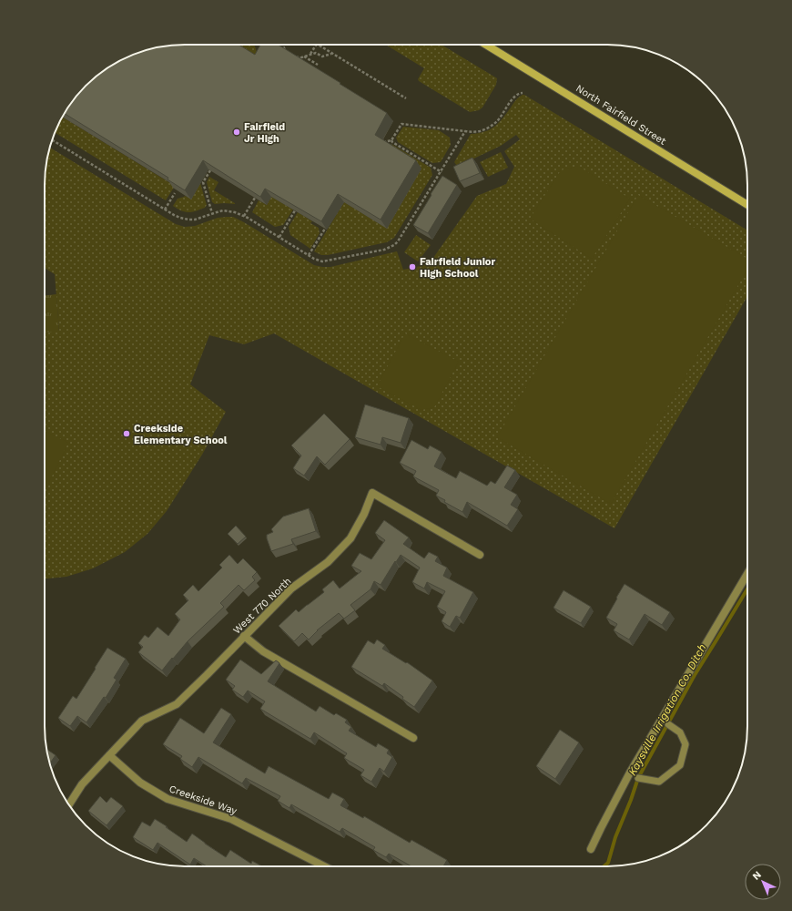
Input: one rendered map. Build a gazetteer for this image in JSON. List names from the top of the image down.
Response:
{
  "streets": {
    "street": ["North Fairfield Street", "West 770 North", "Creekside Way"]
  },
  "crossings": [
    ["West 770 North", "Creekside Way"]
  ],
  "water": ["Kaysville Irrigation Co. Ditch"],
  "places": ["Fairfield Jr High", "Fairfield Junior High School", "Creekside Elementary School"],
  "north": "top left"
}
